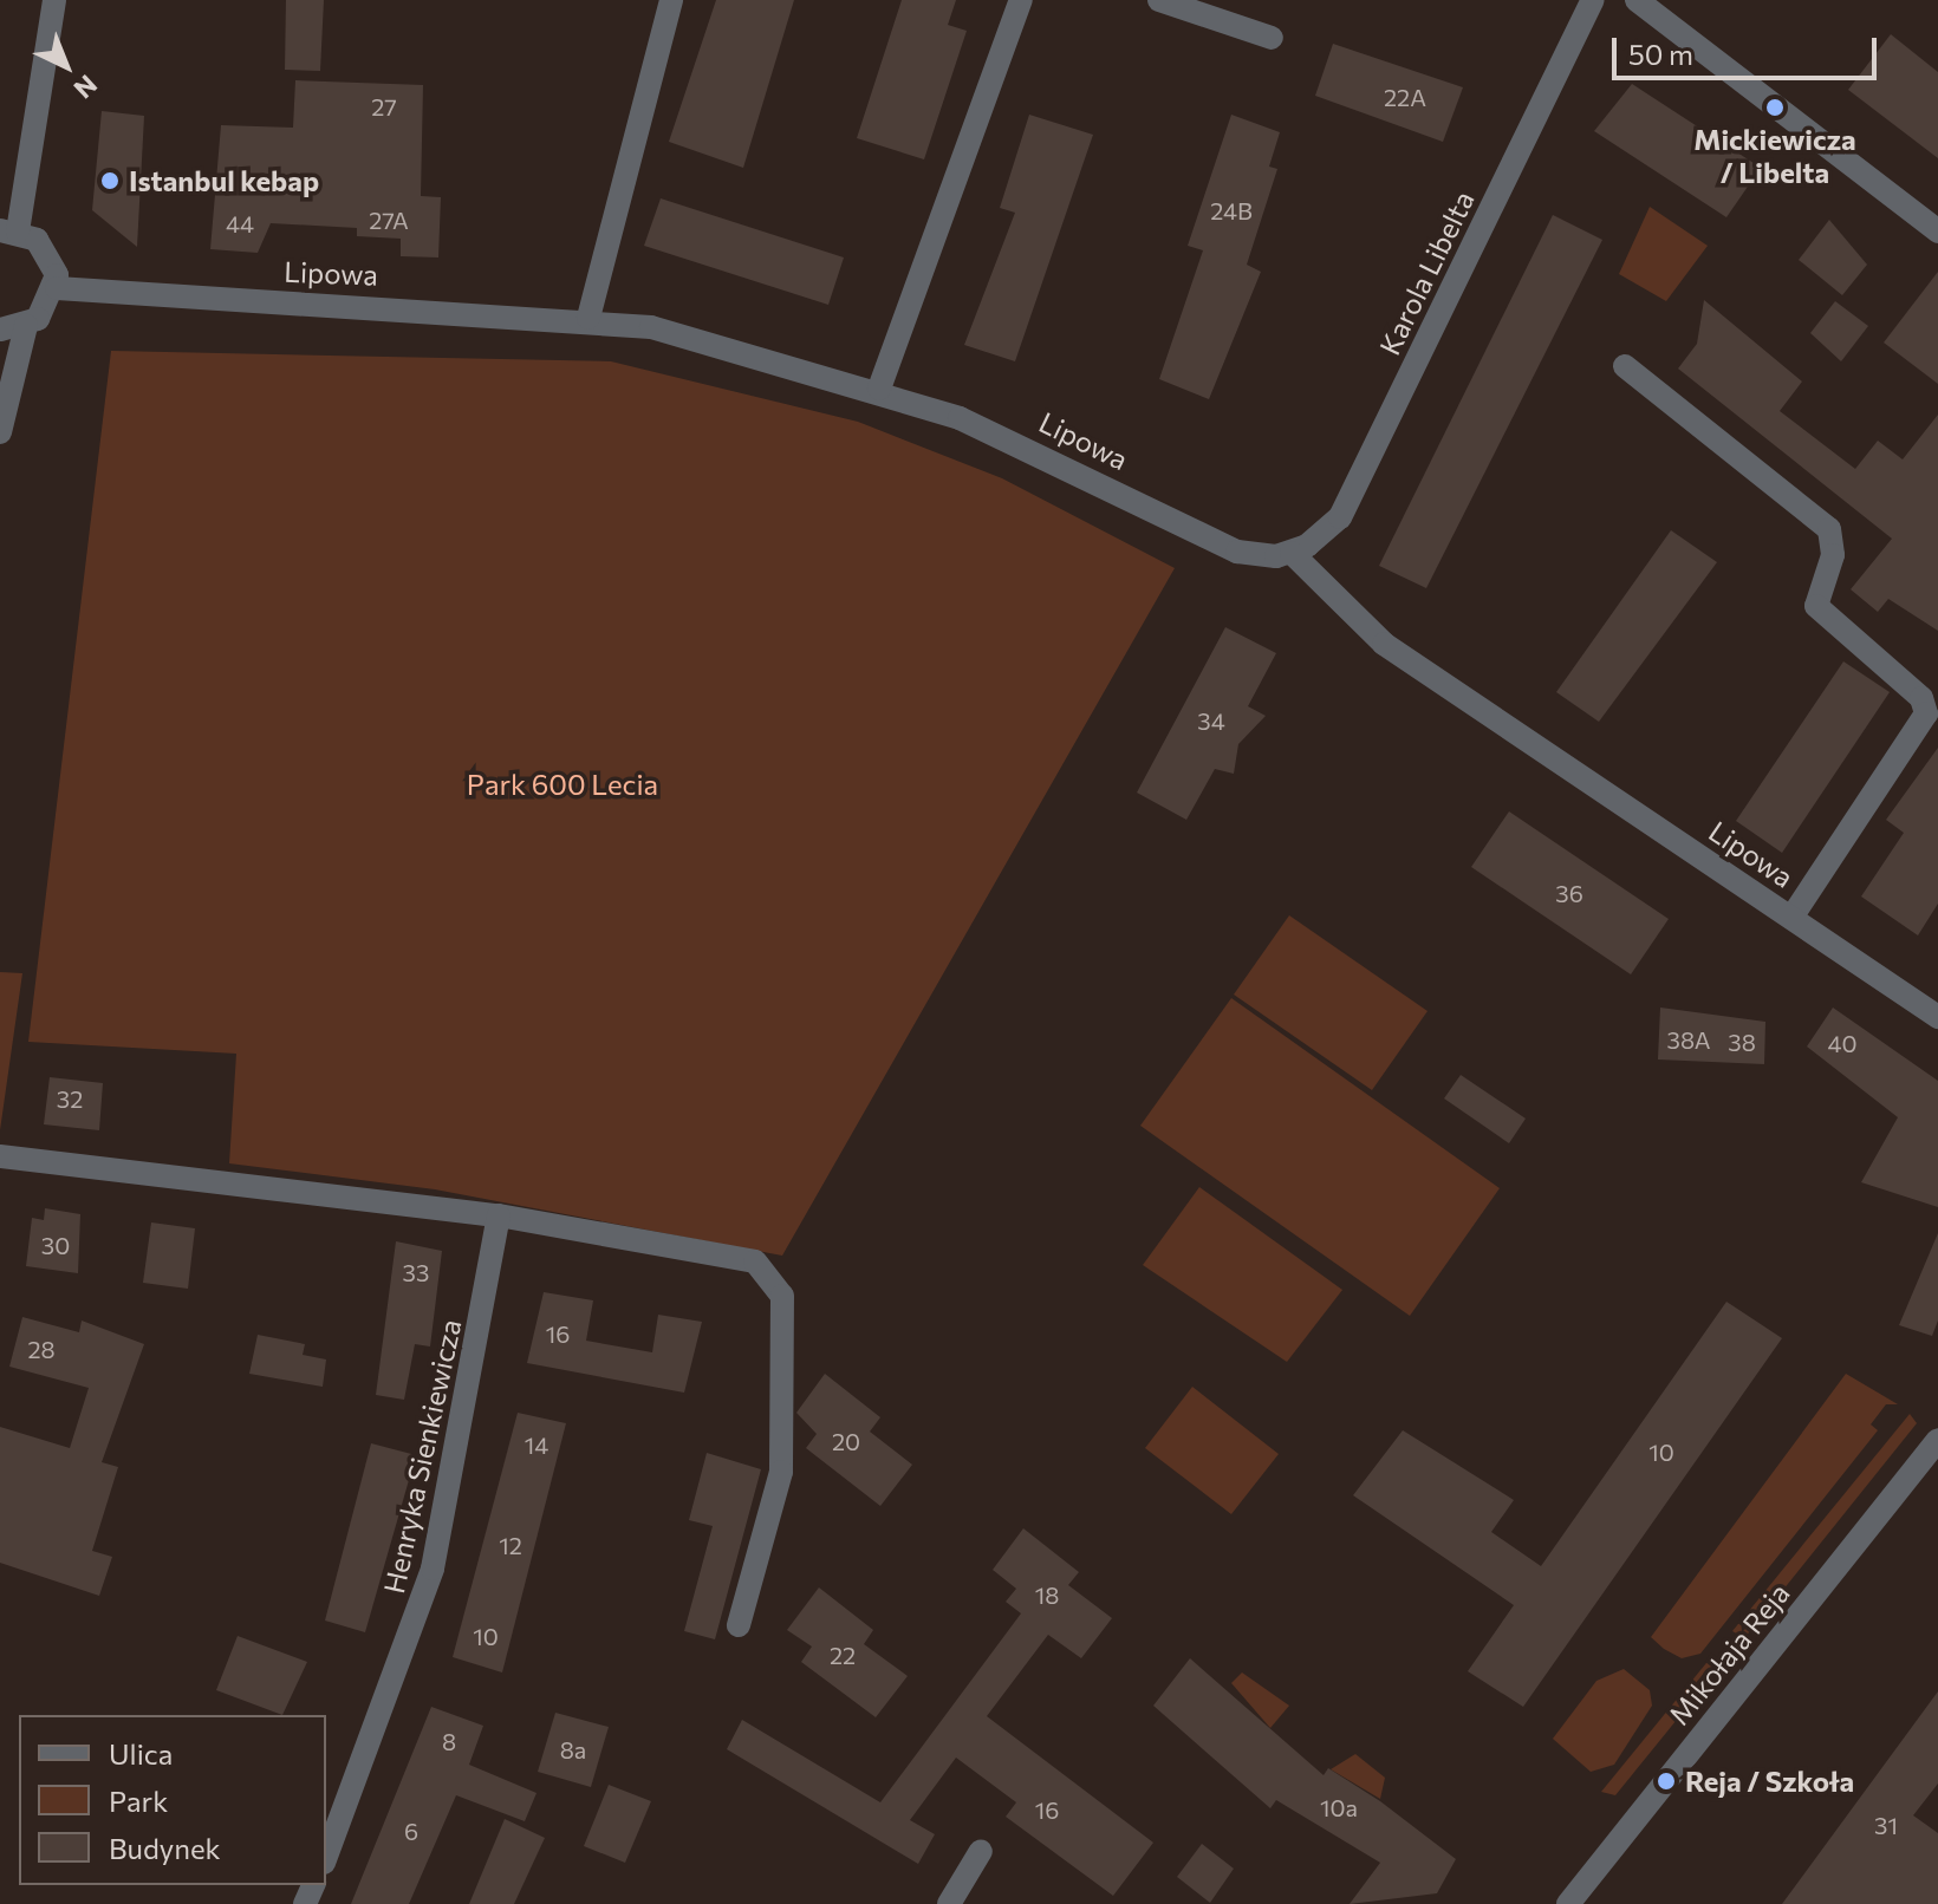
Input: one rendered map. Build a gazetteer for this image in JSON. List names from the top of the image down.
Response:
{
  "streets": {
    "street": [
      "Lipowa",
      "Karola Libelta",
      "Henryka Sienkiewicza",
      "Mikołaja Reja"
    ]
  },
  "crossings": [
    ["Lipowa", "Karola Libelta"]
  ],
  "parks": ["Park 600 Lecia"],
  "places": ["Mickiewicza / Libelta", "Istanbul kebap", "Reja / Szkoła"],
  "house_numbers": [
    "22A",
    "27",
    "24B",
    "27A",
    "44",
    "34",
    "36",
    "38A",
    "38",
    "40",
    "32",
    "30",
    "33",
    "16",
    "28",
    "20",
    "14",
    "10",
    "12",
    "18",
    "10",
    "22",
    "8",
    "8a",
    "10a",
    "16",
    "31",
    "6"
  ],
  "legend": ["Ulica", "Park", "Budynek"],
  "scale_bar": "50 m",
  "north": "bottom right"
}
